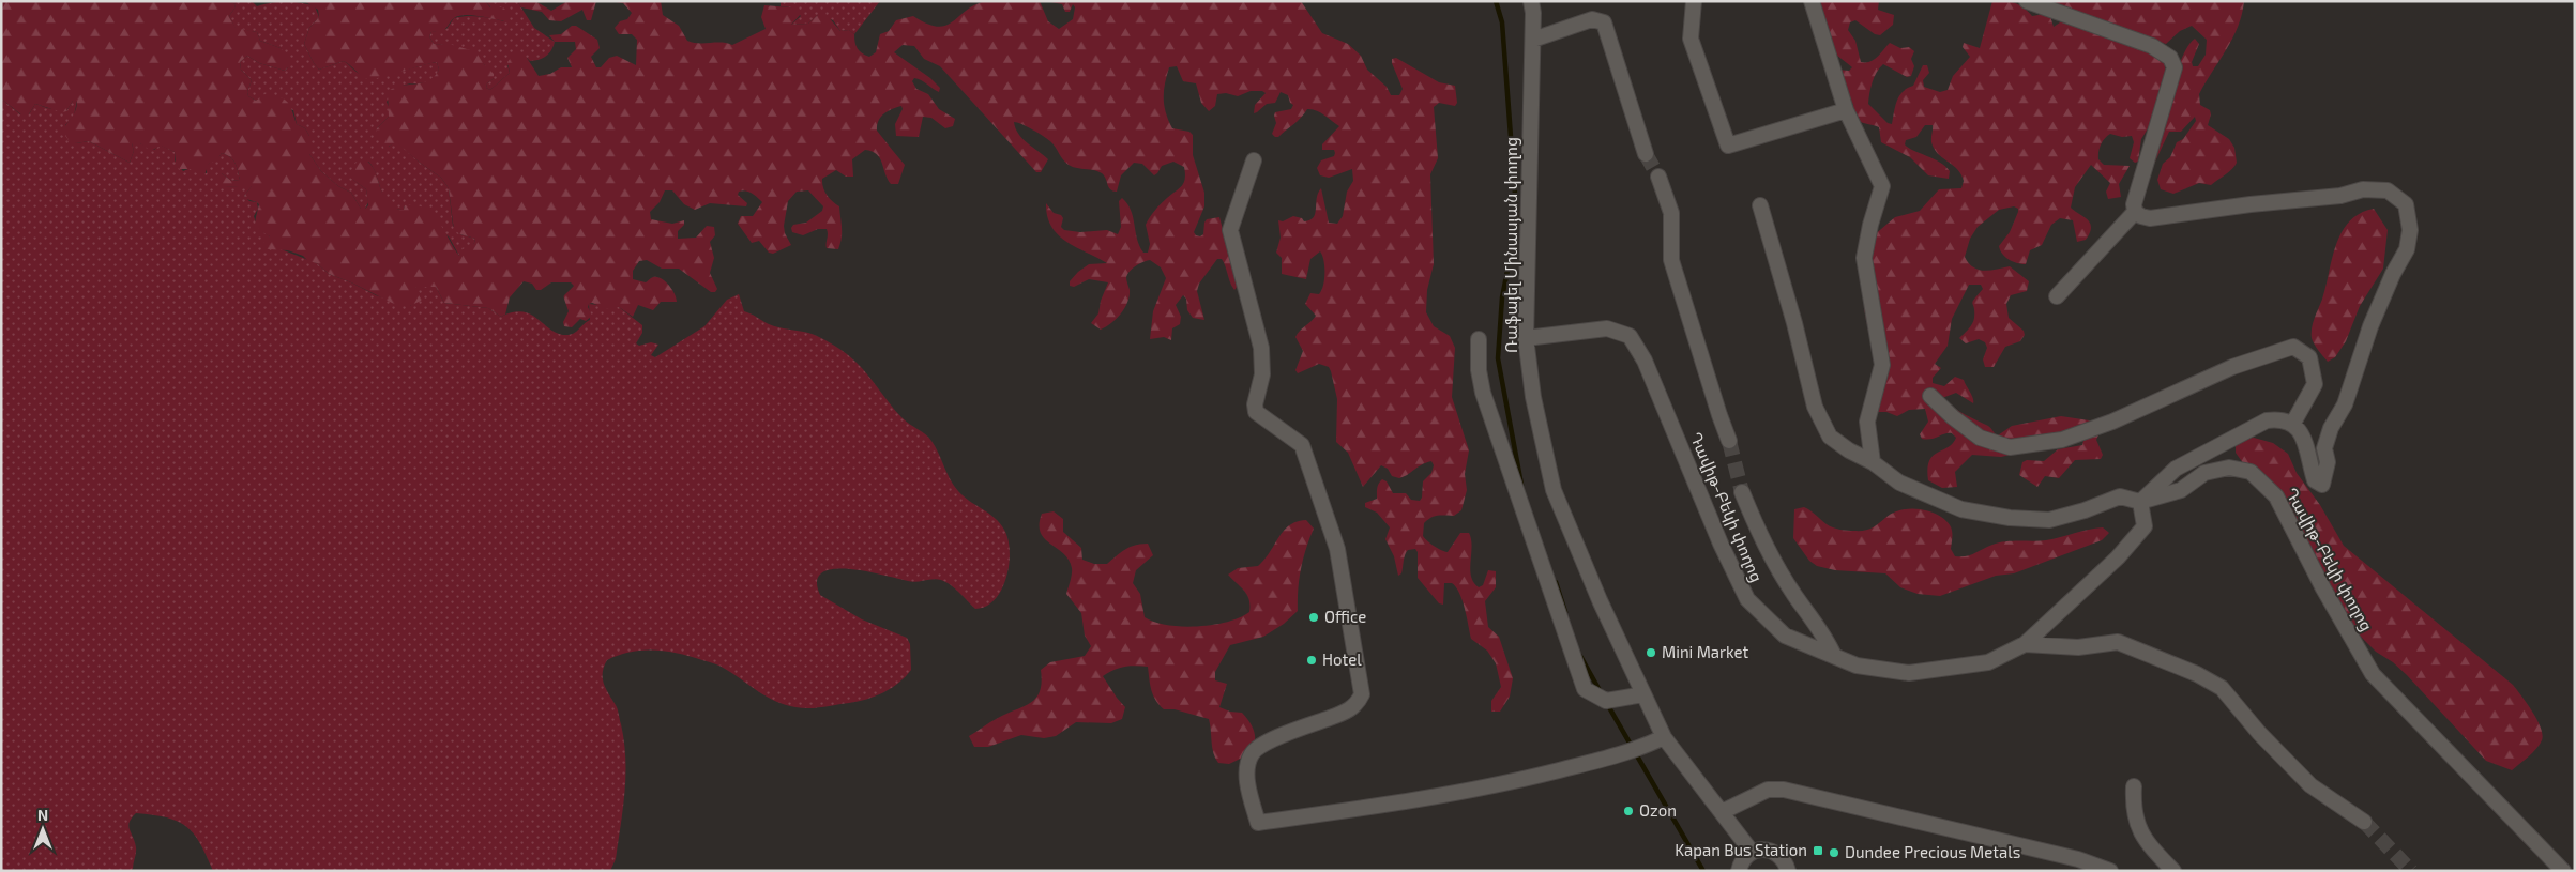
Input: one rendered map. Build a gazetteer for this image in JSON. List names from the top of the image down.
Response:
{
  "streets": {
    "street": ["Ռաֆայել Մինասյան փողոց", "Դավիթ-Բեկի փողոց"]
  },
  "crossings": [
    ["Ռաֆայել Մինասյան փողոց", "Դավիթ-Բեկի փողոց"]
  ],
  "places": {
    "other": [
      "Office",
      "Mini Market",
      "Hotel",
      "Ozon",
      "Dundee Precious Metals"
    ],
    "transit": ["Kapan Bus Station"]
  },
  "north": "top"
}
